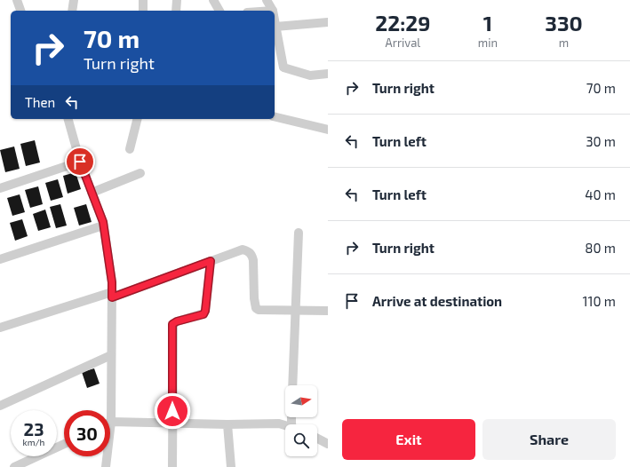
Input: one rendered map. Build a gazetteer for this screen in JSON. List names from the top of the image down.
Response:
{
  "north": "right",
  "page": {
    "eta": [
      "22:29",
      "Arrival",
      "1",
      "min",
      "330",
      "m"
    ],
    "turn": ["70 m", "Turn right"],
    "list": [
      {
        "name": "Turn right",
        "value": "70 m"
      },
      {
        "name": "Turn left",
        "value": "30 m"
      },
      {
        "name": "Turn left",
        "value": "40 m"
      },
      {
        "name": "Turn right",
        "value": "80 m"
      },
      {
        "name": "Arrive at destination",
        "value": "110 m"
      }
    ],
    "then": "Then",
    "speed": "23 km/h",
    "limit": "30",
    "buttons": ["Exit", "Share"]
  }
}
